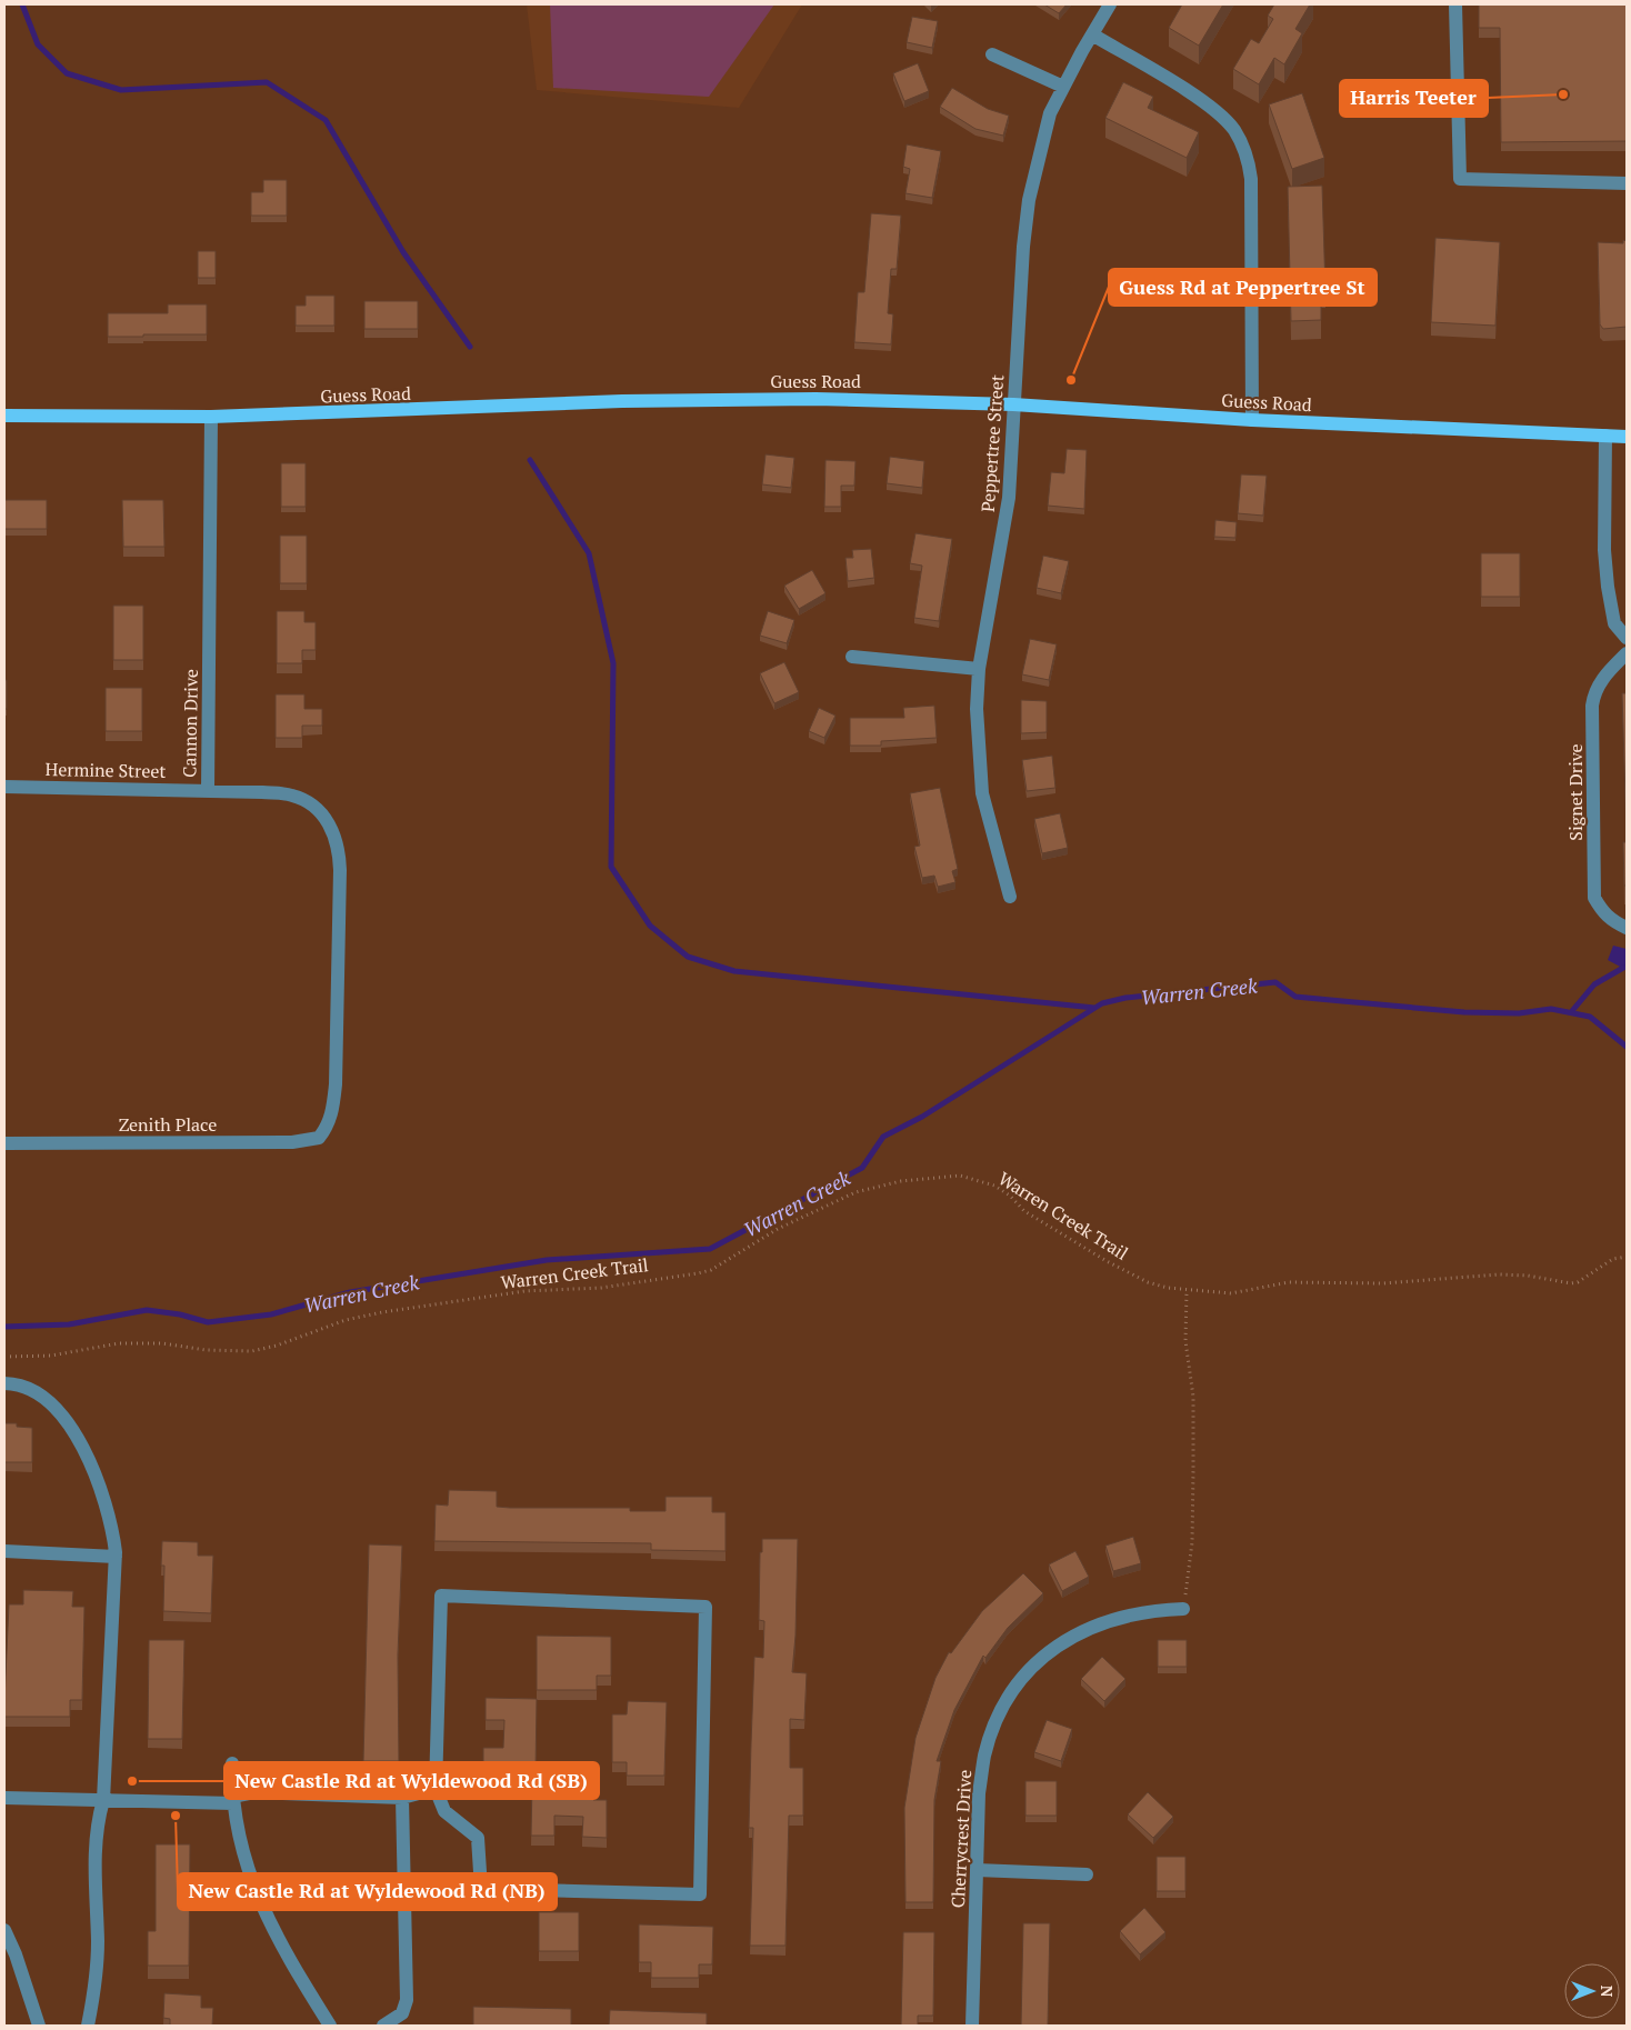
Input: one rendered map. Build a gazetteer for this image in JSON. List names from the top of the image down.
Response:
{
  "streets": {
    "main road": ["Guess Road"],
    "street": [
      "Peppertree Street",
      "Cannon Drive",
      "Hermine Street",
      "Signet Drive",
      "Zenith Place",
      "Cherrycrest Drive"
    ],
    "path": ["Warren Creek Trail"]
  },
  "crossings": [
    ["Guess Road", "Peppertree Street"],
    ["Guess Road", "Cannon Drive"],
    ["Cannon Drive", "Hermine Street"],
    ["Cannon Drive", "Zenith Place"]
  ],
  "water": ["Warren Creek"],
  "places": [
    "Harris Teeter",
    "Guess Rd at Peppertree St",
    "New Castle Rd at Wyldewood Rd (SB)",
    "New Castle Rd at Wyldewood Rd (NB)"
  ],
  "north": "right"
}
